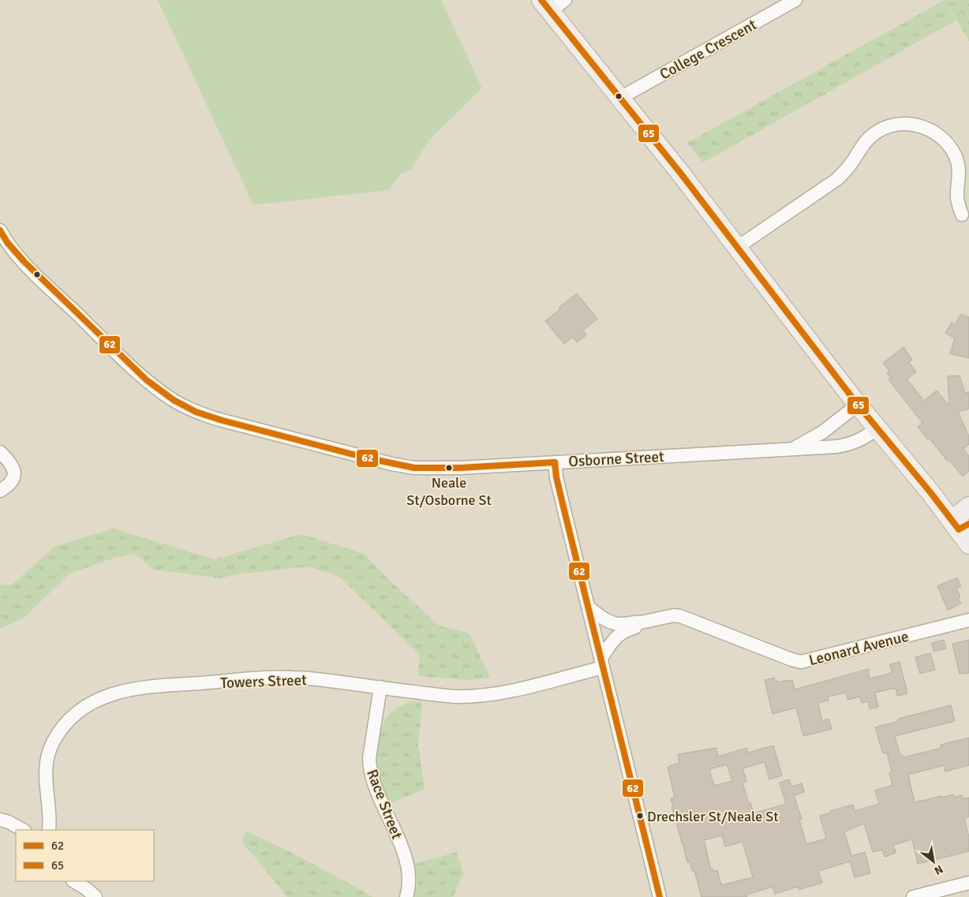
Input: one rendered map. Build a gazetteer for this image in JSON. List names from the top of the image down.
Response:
{
  "streets": {
    "street": [
      "College Crescent",
      "Osborne Street",
      "Leonard Avenue",
      "Towers Street",
      "Race Street"
    ]
  },
  "crossings": [
    ["Leonard Avenue", "Towers Street"],
    ["Towers Street", "Race Street"]
  ],
  "places": ["Neale St/Osborne St", "Drechsler St/Neale St"],
  "lines": ["transit line 65", "transit line 62"],
  "legend": ["62", "65"],
  "north": "bottom right"
}
